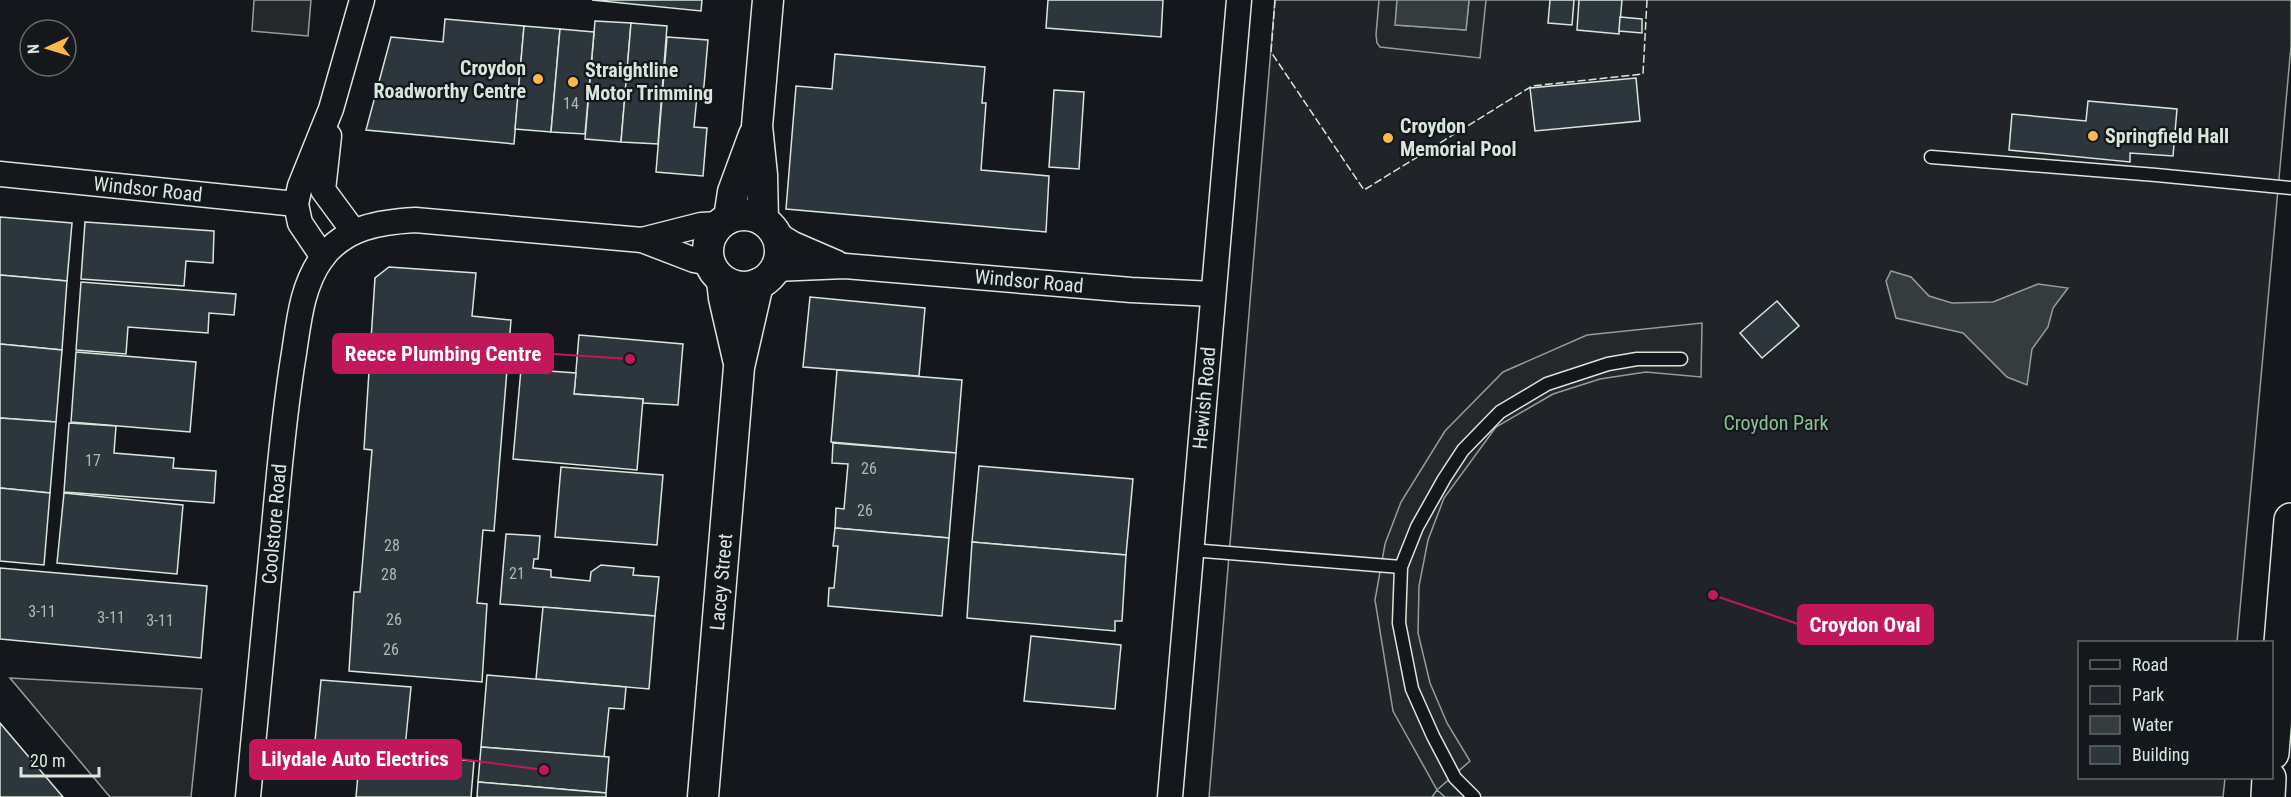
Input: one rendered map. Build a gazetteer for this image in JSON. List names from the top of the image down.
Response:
{
  "streets": {
    "street": [
      "Windsor Road",
      "Hewish Road",
      "Coolstore Road",
      "Lacey Street"
    ]
  },
  "crossings": [
    ["Windsor Road", "Hewish Road"],
    ["Windsor Road", "Lacey Street"]
  ],
  "parks": ["Croydon Park"],
  "places": [
    "Croydon Roadworthy Centre",
    "Straightline Motor Trimming",
    "Springfield Hall",
    "Croydon Memorial Pool",
    "Reece Plumbing Centre",
    "Croydon Oval",
    "Lilydale Auto Electrics"
  ],
  "house_numbers": [
    "14",
    "17",
    "26",
    "26",
    "28",
    "21",
    "28",
    "3-11",
    "3-11",
    "26",
    "3-11",
    "26"
  ],
  "legend": [
    "Road",
    "Park",
    "Water",
    "Building"
  ],
  "scale_bar": "20 m",
  "north": "left"
}
